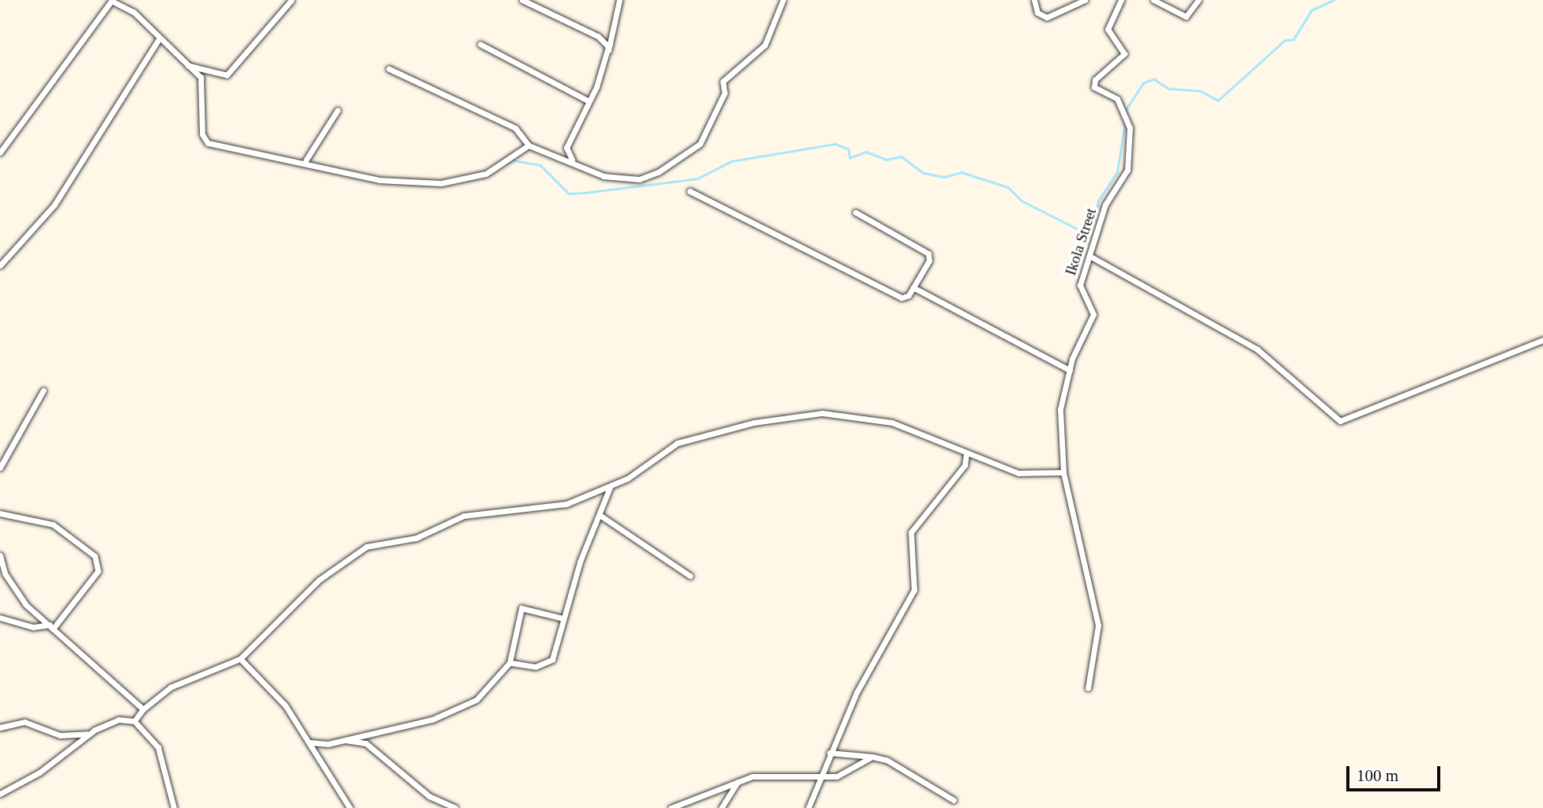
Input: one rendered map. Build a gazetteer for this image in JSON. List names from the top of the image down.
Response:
{
  "streets": {
    "street": ["Ikola Street"]
  },
  "scale_bar": "100 m"
}
